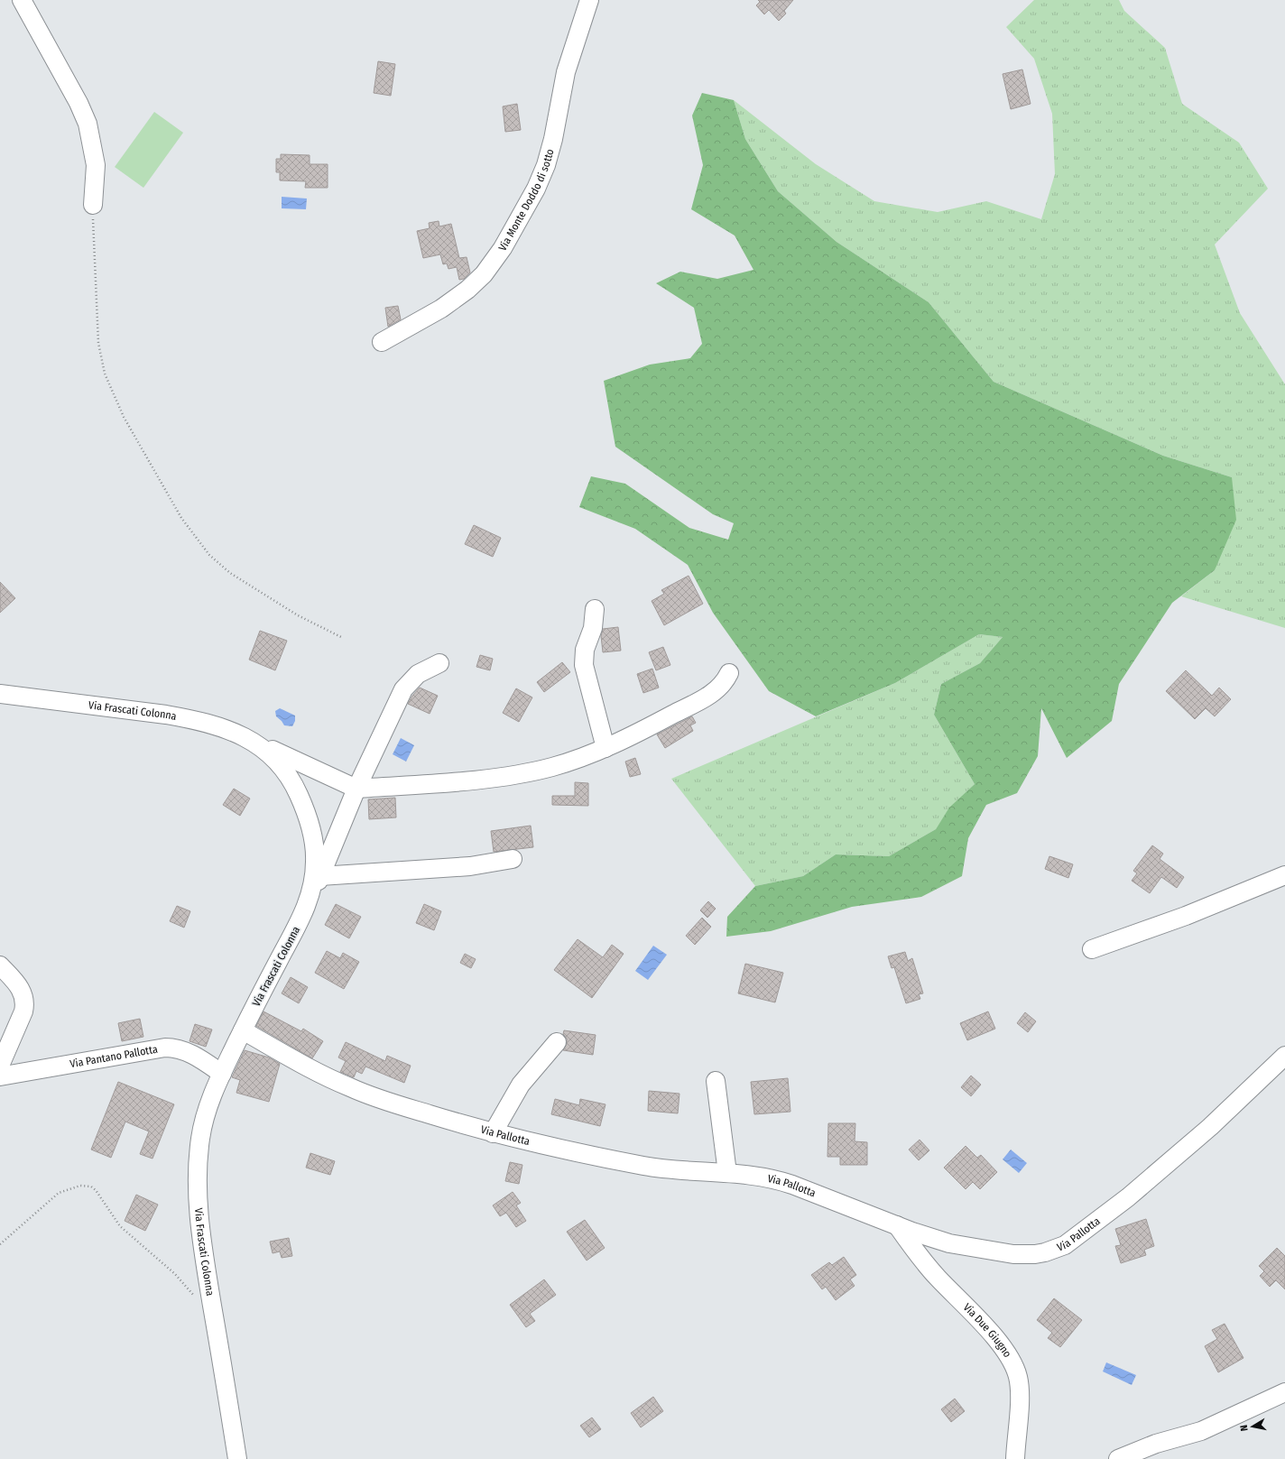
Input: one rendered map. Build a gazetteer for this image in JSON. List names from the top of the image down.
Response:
{
  "streets": {
    "street": [
      "Via Monte Doddo di sotto",
      "Via Frascati Colonna",
      "Via Pantano Pallotta",
      "Via Pallotta",
      "Via Due Giugno"
    ]
  },
  "crossings": [
    ["Via Frascati Colonna", "Via Pantano Pallotta"],
    ["Via Frascati Colonna", "Via Pallotta"],
    ["Via Pallotta", "Via Due Giugno"]
  ],
  "north": "left"
}
